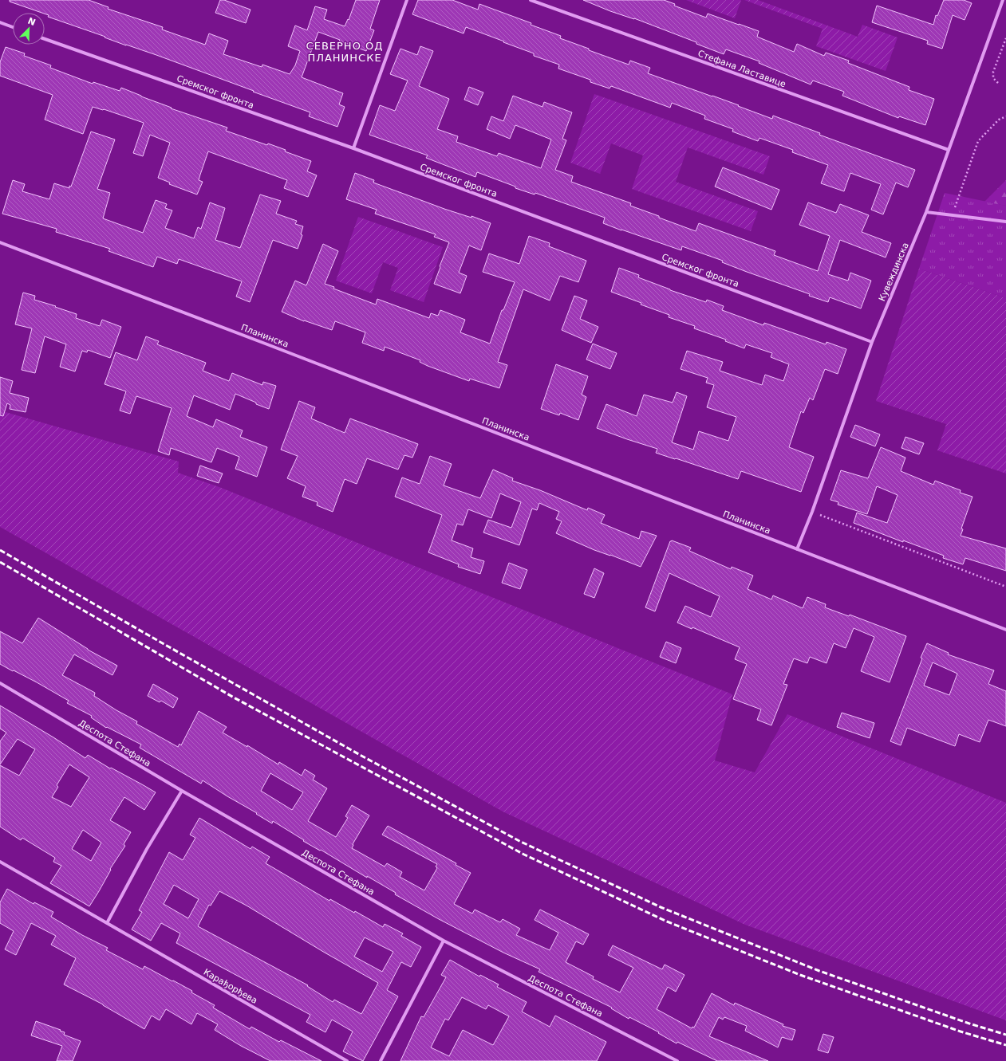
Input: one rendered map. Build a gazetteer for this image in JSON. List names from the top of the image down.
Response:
{
  "streets": {
    "street": [
      "Стефана Ластавице",
      "Сремског фронта",
      "Кувеждинска",
      "Планинска",
      "Деспота Стефана",
      "Карађорђева"
    ]
  },
  "crossings": [
    ["Стефана Ластавице", "Кувеждинска"],
    ["Сремског фронта", "Кувеждинска"],
    ["Кувеждинска", "Планинска"]
  ],
  "districts": ["СЕВЕРНО ОД ПЛАНИНСКЕ"],
  "north": "top right"
}
